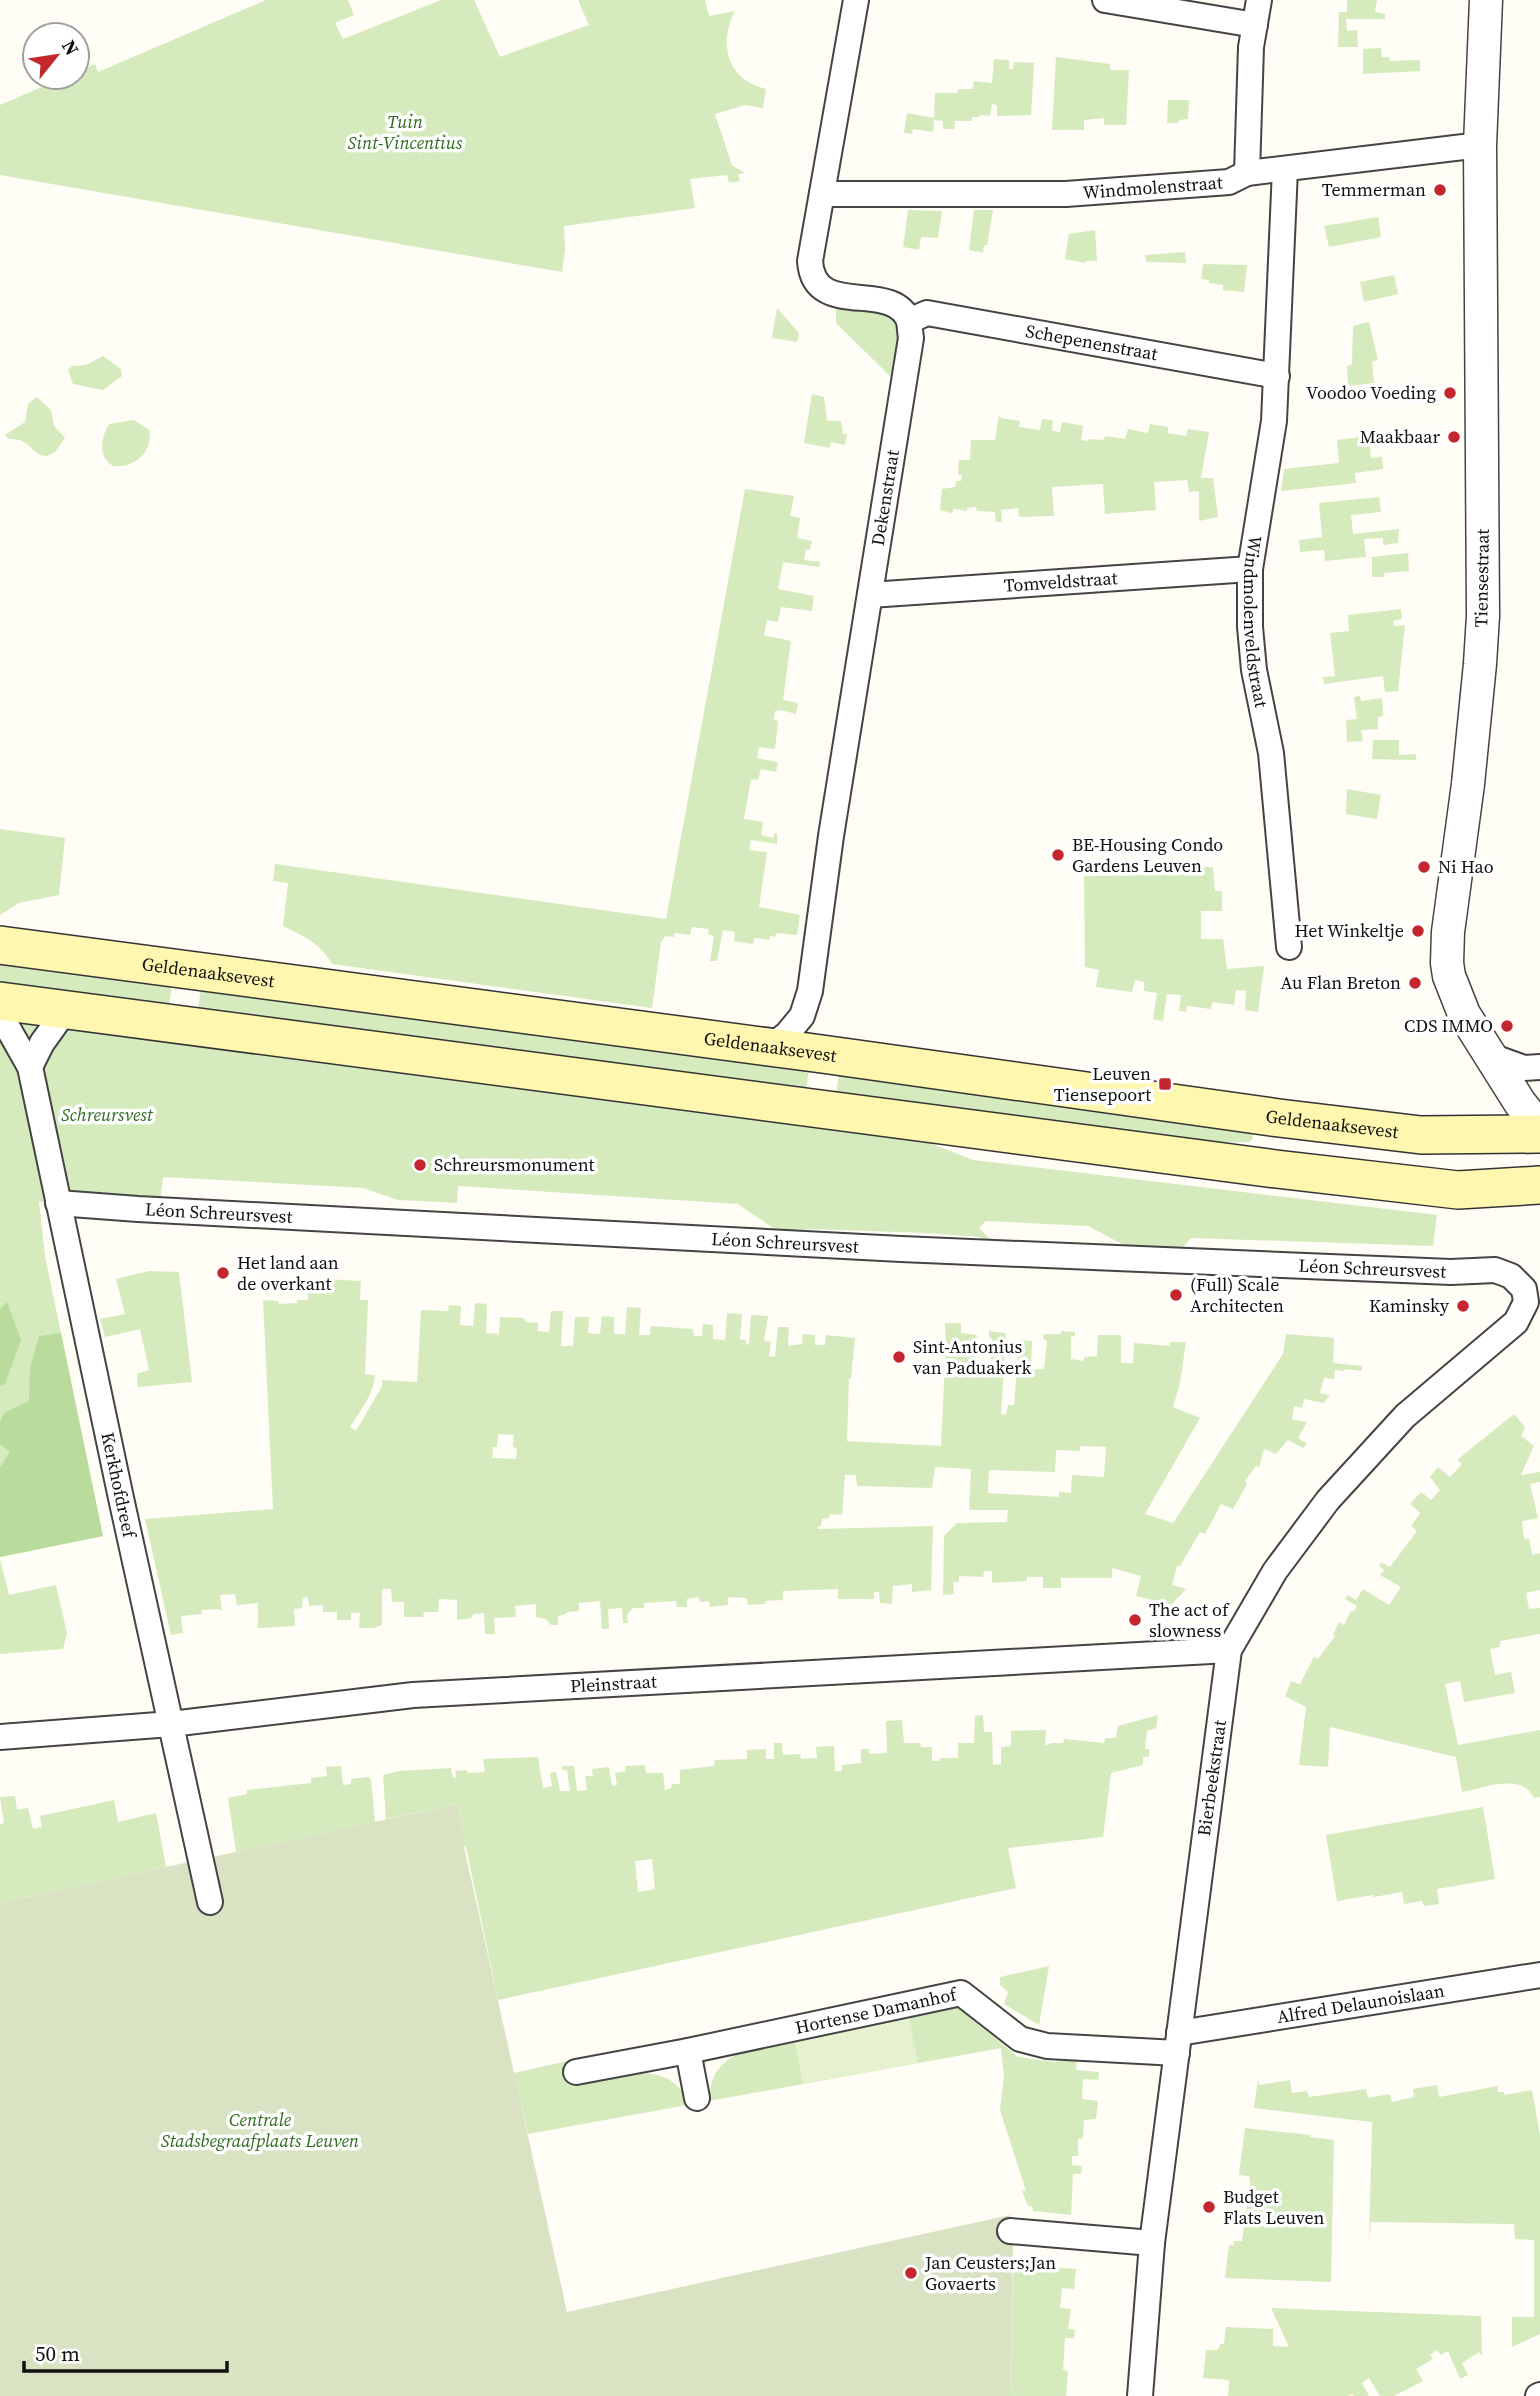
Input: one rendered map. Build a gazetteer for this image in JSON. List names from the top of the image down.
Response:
{
  "streets": {
    "main road": ["Geldenaaksevest"],
    "street": [
      "Windmolenstraat",
      "Schepenenstraat",
      "Dekenstraat",
      "Tiensestraat",
      "Tomveldstraat",
      "Windmolenveldstraat",
      "Léon Schreursvest",
      "Kerkhofdreef",
      "Pleinstraat",
      "Bierbeekstraat",
      "Alfred Delaunoislaan",
      "Hortense Damanhof"
    ]
  },
  "crossings": [
    ["Windmolenstraat", "Tiensestraat"],
    ["Windmolenstraat", "Windmolenveldstraat"],
    ["Schepenenstraat", "Dekenstraat"],
    ["Schepenenstraat", "Windmolenveldstraat"],
    ["Dekenstraat", "Tomveldstraat"],
    ["Dekenstraat", "Geldenaaksevest"],
    ["Tomveldstraat", "Windmolenveldstraat"],
    ["Léon Schreursvest", "Kerkhofdreef"],
    ["Léon Schreursvest", "Bierbeekstraat"],
    ["Kerkhofdreef", "Pleinstraat"],
    ["Pleinstraat", "Bierbeekstraat"],
    ["Bierbeekstraat", "Alfred Delaunoislaan"],
    ["Bierbeekstraat", "Hortense Damanhof"],
    ["Alfred Delaunoislaan", "Hortense Damanhof"]
  ],
  "parks": ["Tuin Sint-Vincentius", "Schreursvest", "Centrale Stadsbegraafplaats Leuven"],
  "places": {
    "other": [
      "Temmerman",
      "Voodoo Voeding",
      "Maakbaar",
      "BE-Housing Condo Gardens Leuven",
      "Ni Hao",
      "Het Winkeltje",
      "Au Flan Breton",
      "CDS IMMO",
      "Schreursmonument",
      "Het land aan de overkant",
      "(Full) Scale Architecten",
      "Kaminsky",
      "Sint-Antonius van Paduakerk",
      "The act of slowness",
      "Budget Flats Leuven",
      "Jan Ceusters;Jan Govaerts"
    ],
    "transit": ["Leuven Tiensepoort"]
  },
  "scale_bar": "50 m",
  "north": "top right"
}
